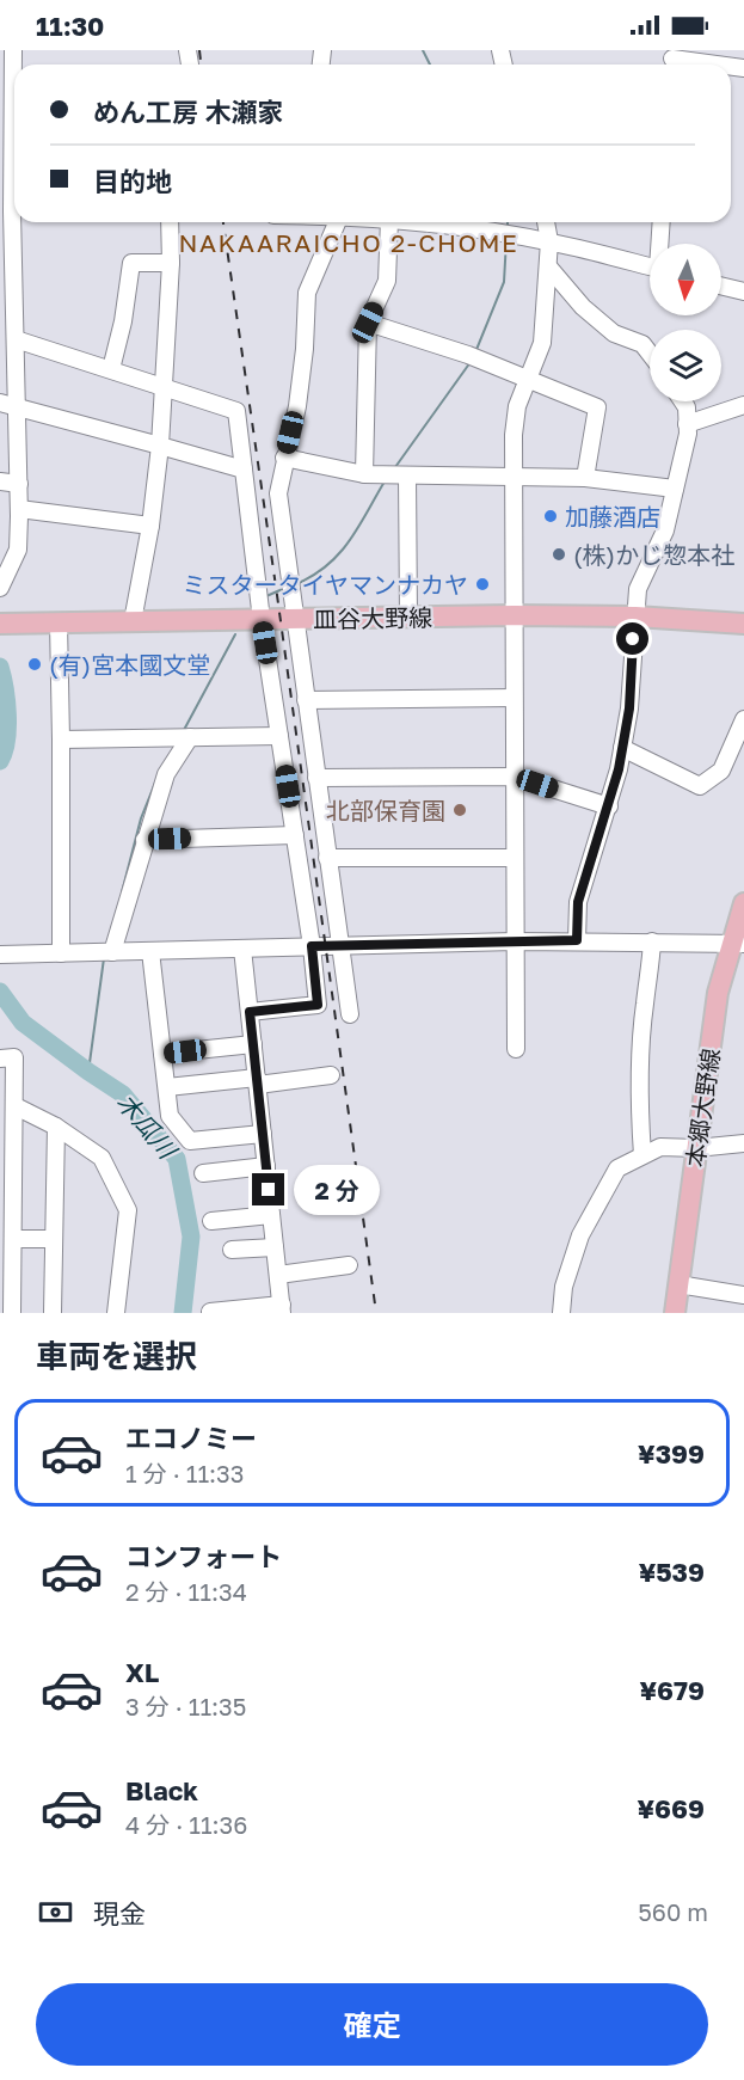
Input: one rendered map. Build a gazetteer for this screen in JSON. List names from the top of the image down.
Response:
{
  "streets": {
    "main road": ["皿谷大野線", "本郷大野線"]
  },
  "districts": ["NAKAARAICHO 2-CHOME"],
  "water": ["木瓜川"],
  "places": [
    "加藤酒店",
    "(株)かじ惣本社",
    "ミスタータイヤマンナカヤ",
    "(有)宮本國文堂",
    "北部保育園"
  ],
  "north": "bottom",
  "page": {
    "status": "11:30",
    "banner": ["めん工房 木瀬家", "目的地"],
    "bubble": "2 分",
    "heading": "車両を選択",
    "list": [
      {
        "name": "エコノミー",
        "note": "1 分 · 11:33",
        "value": "¥399"
      },
      {
        "name": "コンフォート",
        "note": "2 分 · 11:34",
        "value": "¥539"
      },
      {
        "name": "XL",
        "note": "3 分 · 11:35",
        "value": "¥679"
      },
      {
        "name": "Black",
        "note": "4 分 · 11:36",
        "value": "¥669"
      }
    ],
    "pay": ["現金", "560 m"],
    "buttons": "確定"
  }
}
